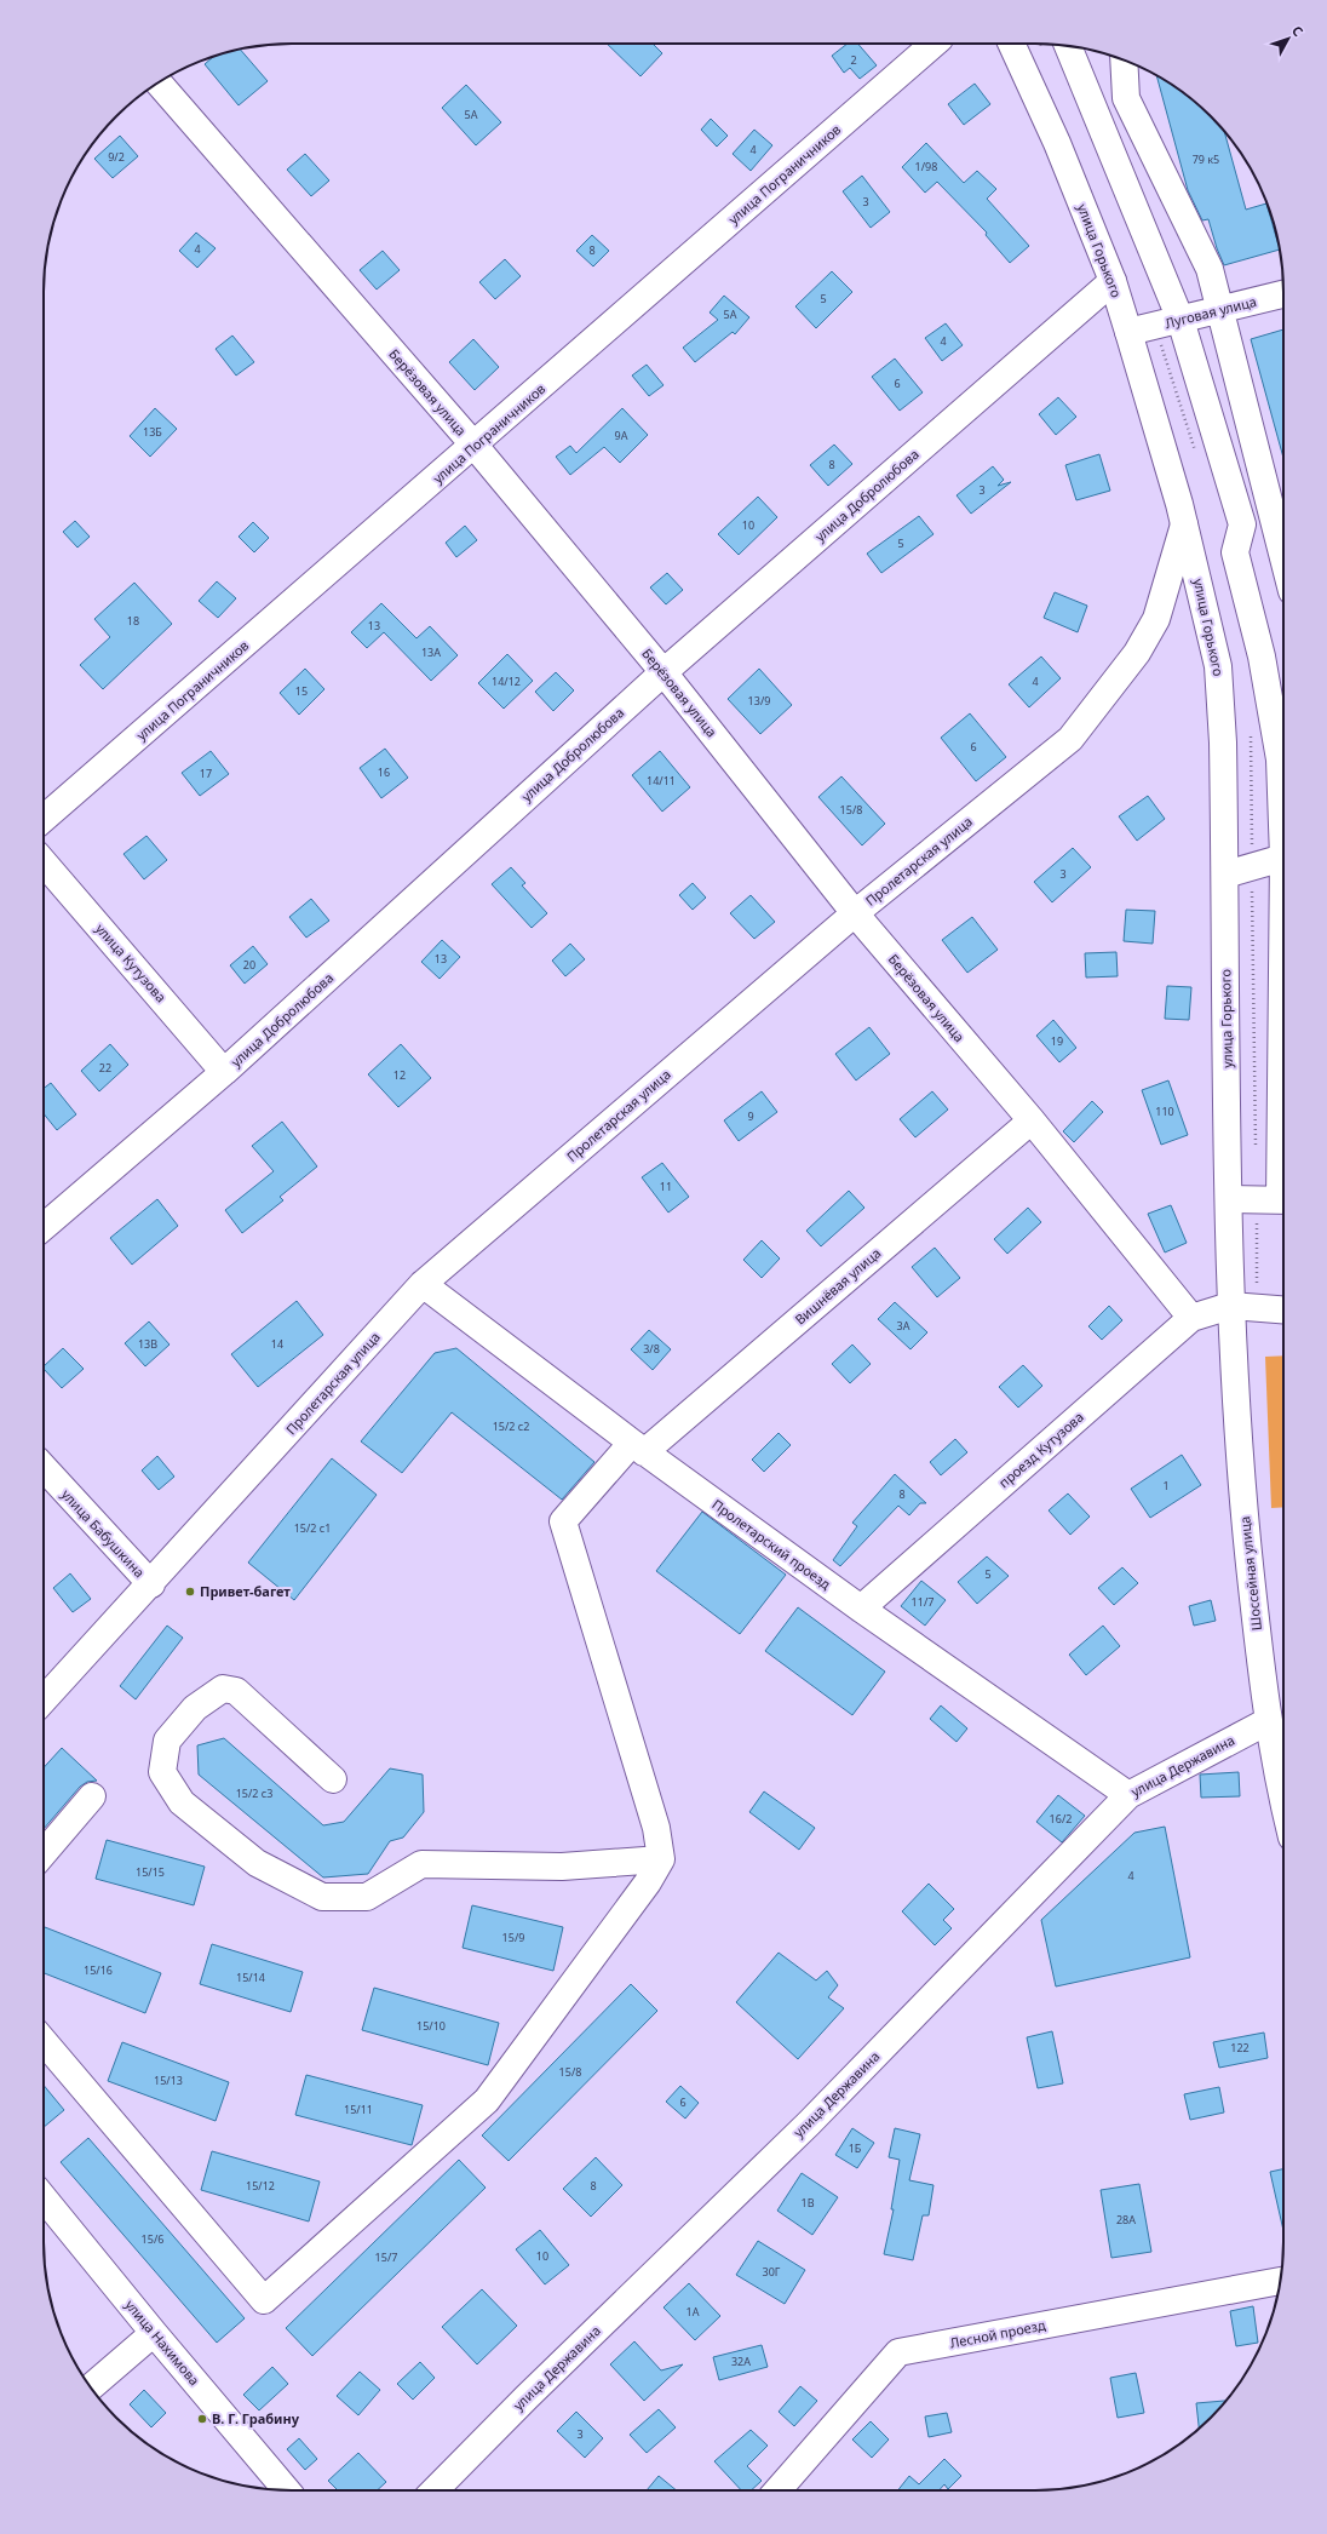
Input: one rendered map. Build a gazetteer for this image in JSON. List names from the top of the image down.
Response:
{
  "streets": {
    "street": [
      "улица Пограничников",
      "улица Горького",
      "Луговая улица",
      "Берёзовая улица",
      "улица Добролюбова",
      "Пролетарская улица",
      "улица Кутузова",
      "Вишнёвая улица",
      "проезд Кутузова",
      "улица Бабушкина",
      "Пролетарский проезд",
      "Шоссейная улица",
      "улица Державина",
      "Лесной проезд",
      "улица Нахимова"
    ]
  },
  "crossings": [
    ["улица Пограничников", "Берёзовая улица"],
    ["улица Горького", "Луговая улица"],
    ["улица Горького", "улица Добролюбова"],
    ["улица Горького", "Пролетарская улица"],
    ["улица Горького", "проезд Кутузова"],
    ["улица Горького", "Шоссейная улица"],
    ["Берёзовая улица", "улица Добролюбова"],
    ["Берёзовая улица", "Пролетарская улица"],
    ["Берёзовая улица", "Вишнёвая улица"],
    ["Берёзовая улица", "проезд Кутузова"],
    ["улица Добролюбова", "улица Кутузова"],
    ["Пролетарская улица", "улица Бабушкина"],
    ["Пролетарская улица", "Пролетарский проезд"],
    ["Вишнёвая улица", "Пролетарский проезд"],
    ["проезд Кутузова", "Пролетарский проезд"],
    ["проезд Кутузова", "Шоссейная улица"],
    ["Пролетарский проезд", "улица Державина"],
    ["Шоссейная улица", "улица Державина"]
  ],
  "places": ["Привет-багет", "В. Г. Грабину"],
  "house_numbers": [
    "2",
    "5А",
    "4",
    "9/2",
    "79 к5",
    "1/98",
    "3",
    "4",
    "8",
    "5",
    "5А",
    "4",
    "6",
    "13Б",
    "9А",
    "8",
    "3",
    "10",
    "5",
    "18",
    "13",
    "13А",
    "14/12",
    "4",
    "15",
    "13/9",
    "6",
    "16",
    "17",
    "14/11",
    "15/8",
    "3",
    "13",
    "20",
    "19",
    "22",
    "12",
    "110",
    "9",
    "11",
    "3А",
    "13В",
    "14",
    "3/8",
    "15/2 с2",
    "1",
    "8",
    "15/2 с1",
    "5",
    "11/7",
    "15/2 с3",
    "16/2",
    "15/15",
    "4",
    "15/9",
    "15/16",
    "15/14",
    "15/10",
    "122",
    "15/8",
    "15/13",
    "6",
    "15/11",
    "1Б",
    "15/12",
    "8",
    "1В",
    "28А",
    "15/6",
    "10",
    "15/7",
    "30Г",
    "1А",
    "32А",
    "3"
  ],
  "north": "top right"
}
